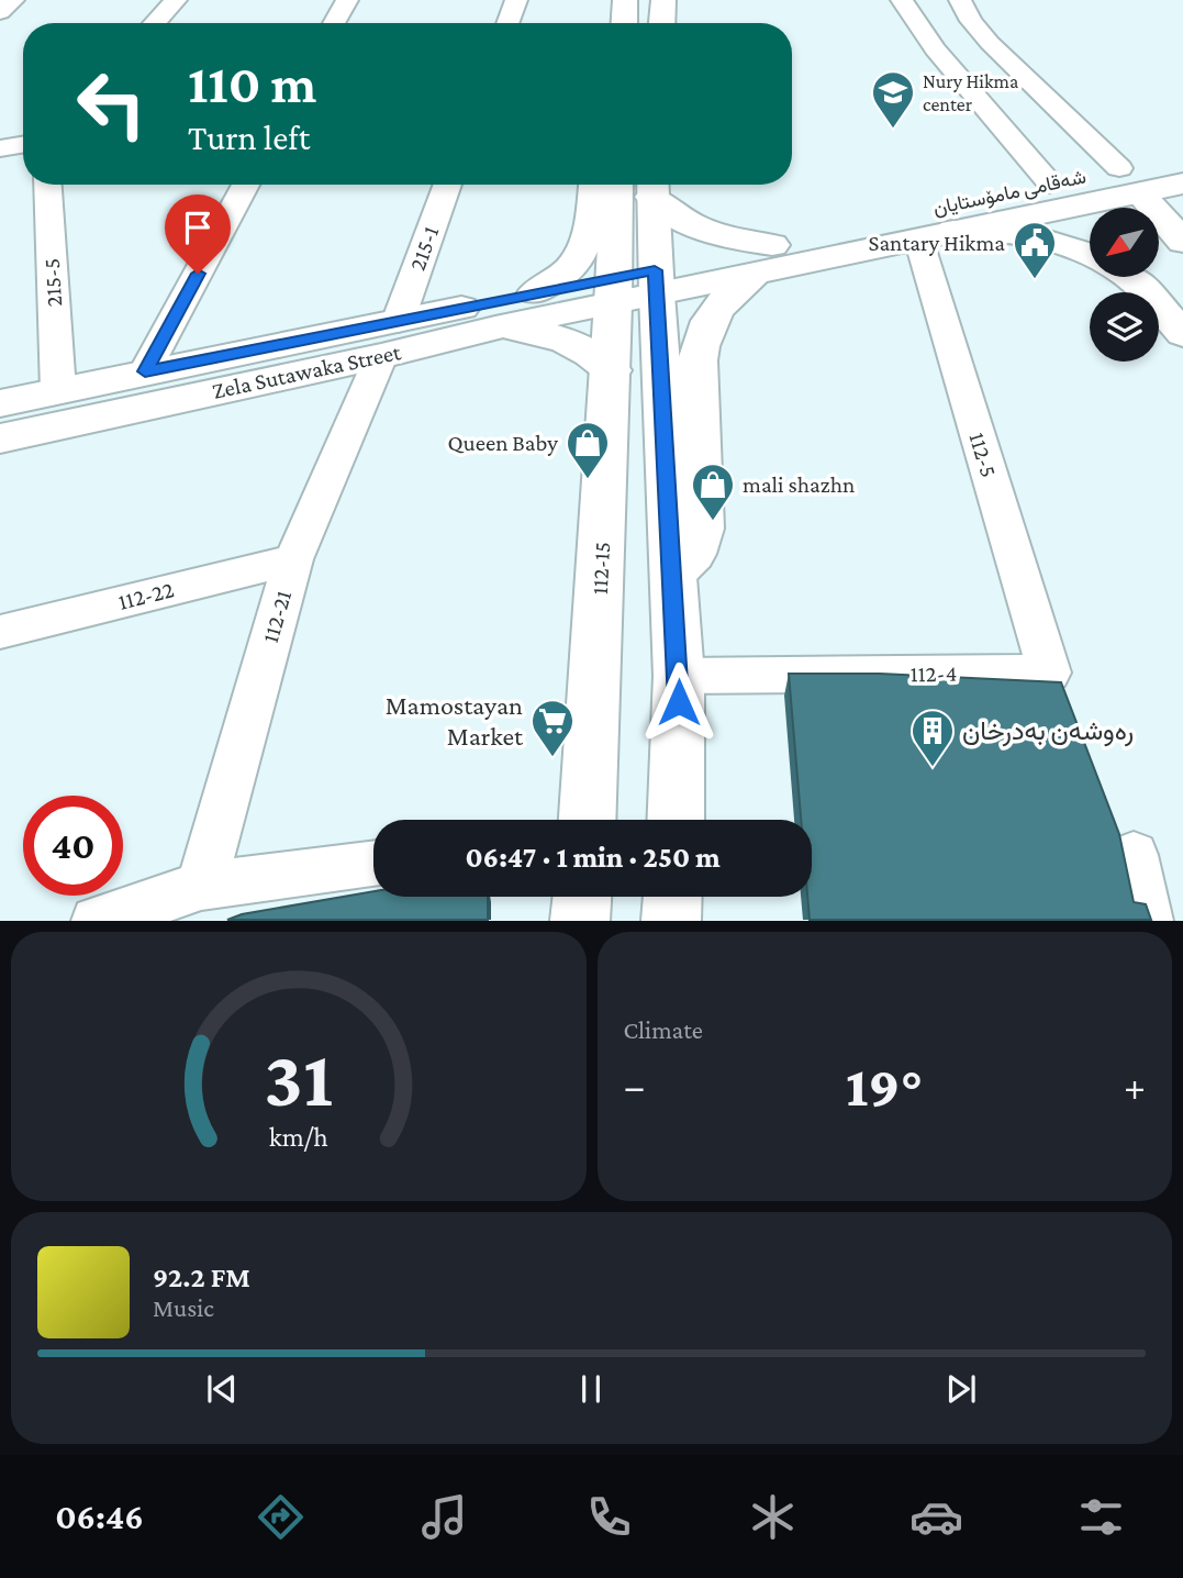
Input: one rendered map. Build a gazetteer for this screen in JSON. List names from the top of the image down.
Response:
{
  "streets": {
    "main road": ["شەقامی مامۆستایان", "Zela Sutawaka Street", "112-15"],
    "street": [
      "215-1",
      "215-5",
      "112-5",
      "112-22",
      "112-21",
      "112-4"
    ]
  },
  "crossings": [
    ["شەقامی مامۆستایان", "Zela Sutawaka Street"],
    ["شەقامی مامۆستایان", "112-5"],
    ["شەقامی مامۆستایان", "112-15"],
    ["215-1", "Zela Sutawaka Street"],
    ["215-1", "112-21"],
    ["215-5", "Zela Sutawaka Street"],
    ["Zela Sutawaka Street", "112-15"],
    ["Zela Sutawaka Street", "112-21"],
    ["112-5", "112-4"],
    ["112-22", "112-21"]
  ],
  "places": {
    "school or university": ["Nury Hikma center"],
    "public building": ["Santary Hikma"],
    "shop": ["Queen Baby", "mali shazhn"],
    "supermarket": ["Mamostayan Market"],
    "building": ["رەوشەن بەدرخان"]
  },
  "north": "bottom left",
  "page": {
    "turn": ["110 m", "Turn left"],
    "limit": "40",
    "trip": "06:47 · 1 min · 250 m",
    "tile": "Climate",
    "heat": ["−", "19°", "+"],
    "song": ["92.2 FM", "Music"],
    "tabs": "06:46",
    "gauge": ["31", "km/h"]
  }
}
